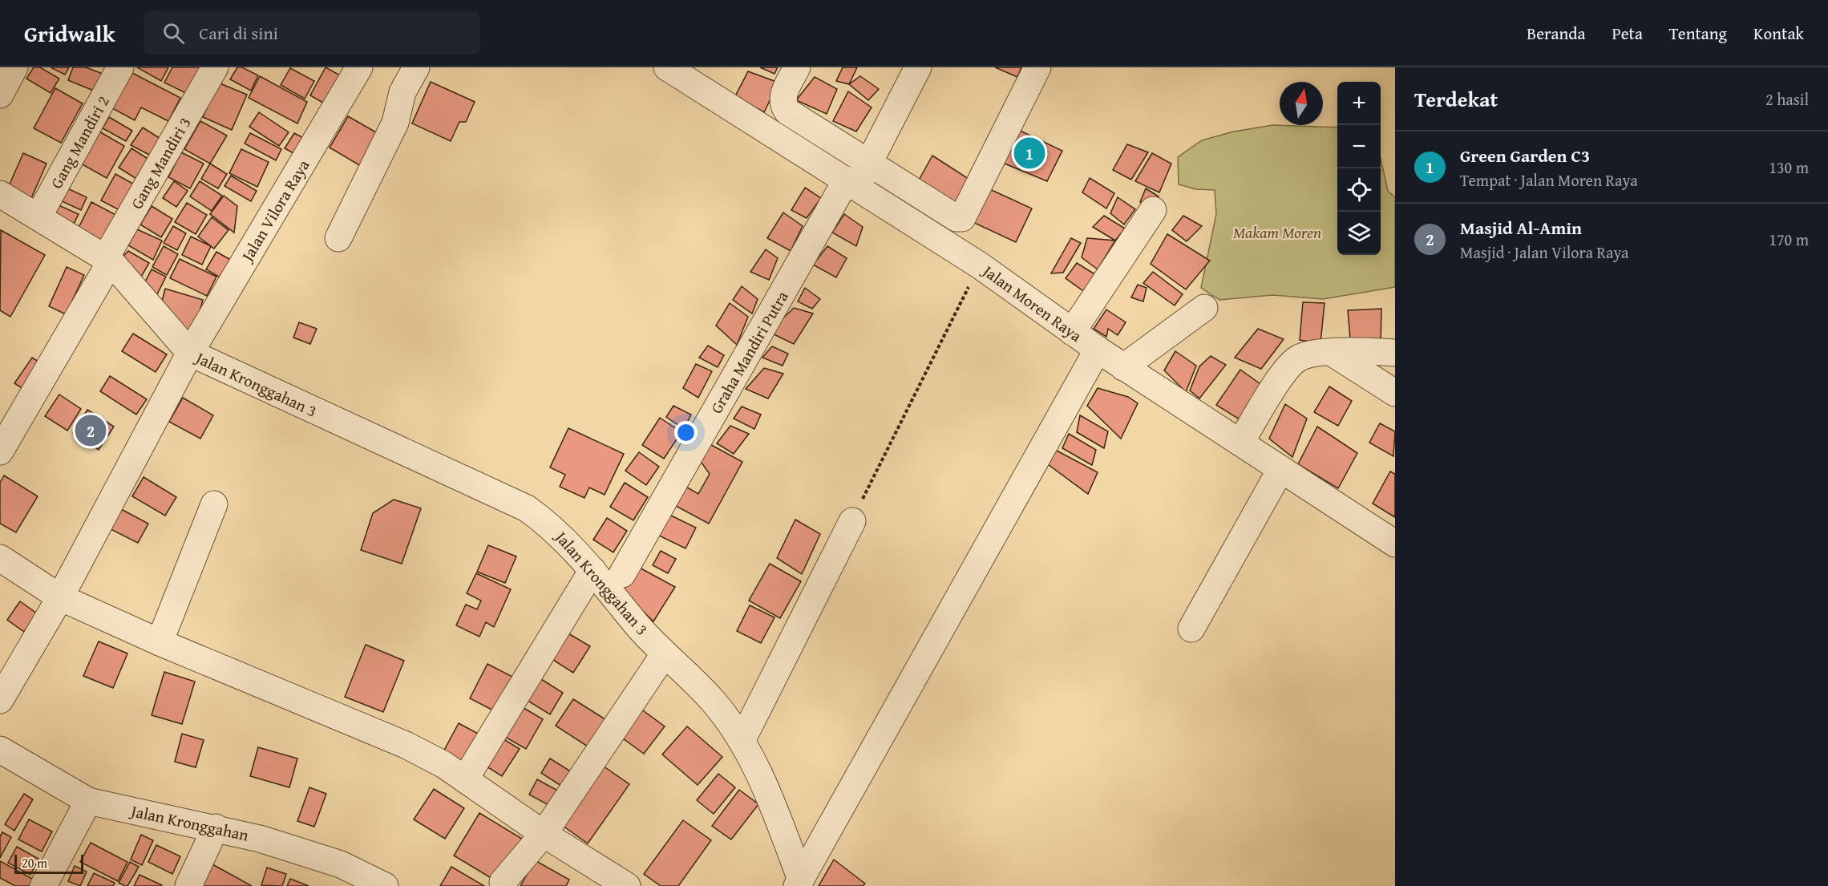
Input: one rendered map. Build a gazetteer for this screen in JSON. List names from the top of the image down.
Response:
{
  "streets": {
    "street": [
      "Gang Mandiri 2",
      "Gang Mandiri 3",
      "Jalan Vilora Raya",
      "Jalan Moren Raya",
      "Graha Mandiri Putra",
      "Jalan Kronggahan 3",
      "Jalan Kronggahan"
    ]
  },
  "crossings": [
    ["Jalan Vilora Raya", "Jalan Kronggahan 3"],
    ["Jalan Moren Raya", "Graha Mandiri Putra"]
  ],
  "parks": ["Makam Moren"],
  "scale_bar": "20 m",
  "north": "top",
  "page": {
    "header": "Gridwalk",
    "search": "Cari di sini",
    "nav": [
      "Beranda",
      "Peta",
      "Tentang",
      "Kontak"
    ],
    "heading": ["Terdekat", "2 hasil"],
    "map_buttons": ["+", "−"],
    "list": [
      {
        "mark": "1",
        "name": "Green Garden C3",
        "note": "Tempat · Jalan Moren Raya",
        "value": "130 m"
      },
      {
        "mark": "2",
        "name": "Masjid Al-Amin",
        "note": "Masjid · Jalan Vilora Raya",
        "value": "170 m"
      }
    ],
    "pins": ["1", "2"],
    "scale": "20 m"
  }
}
